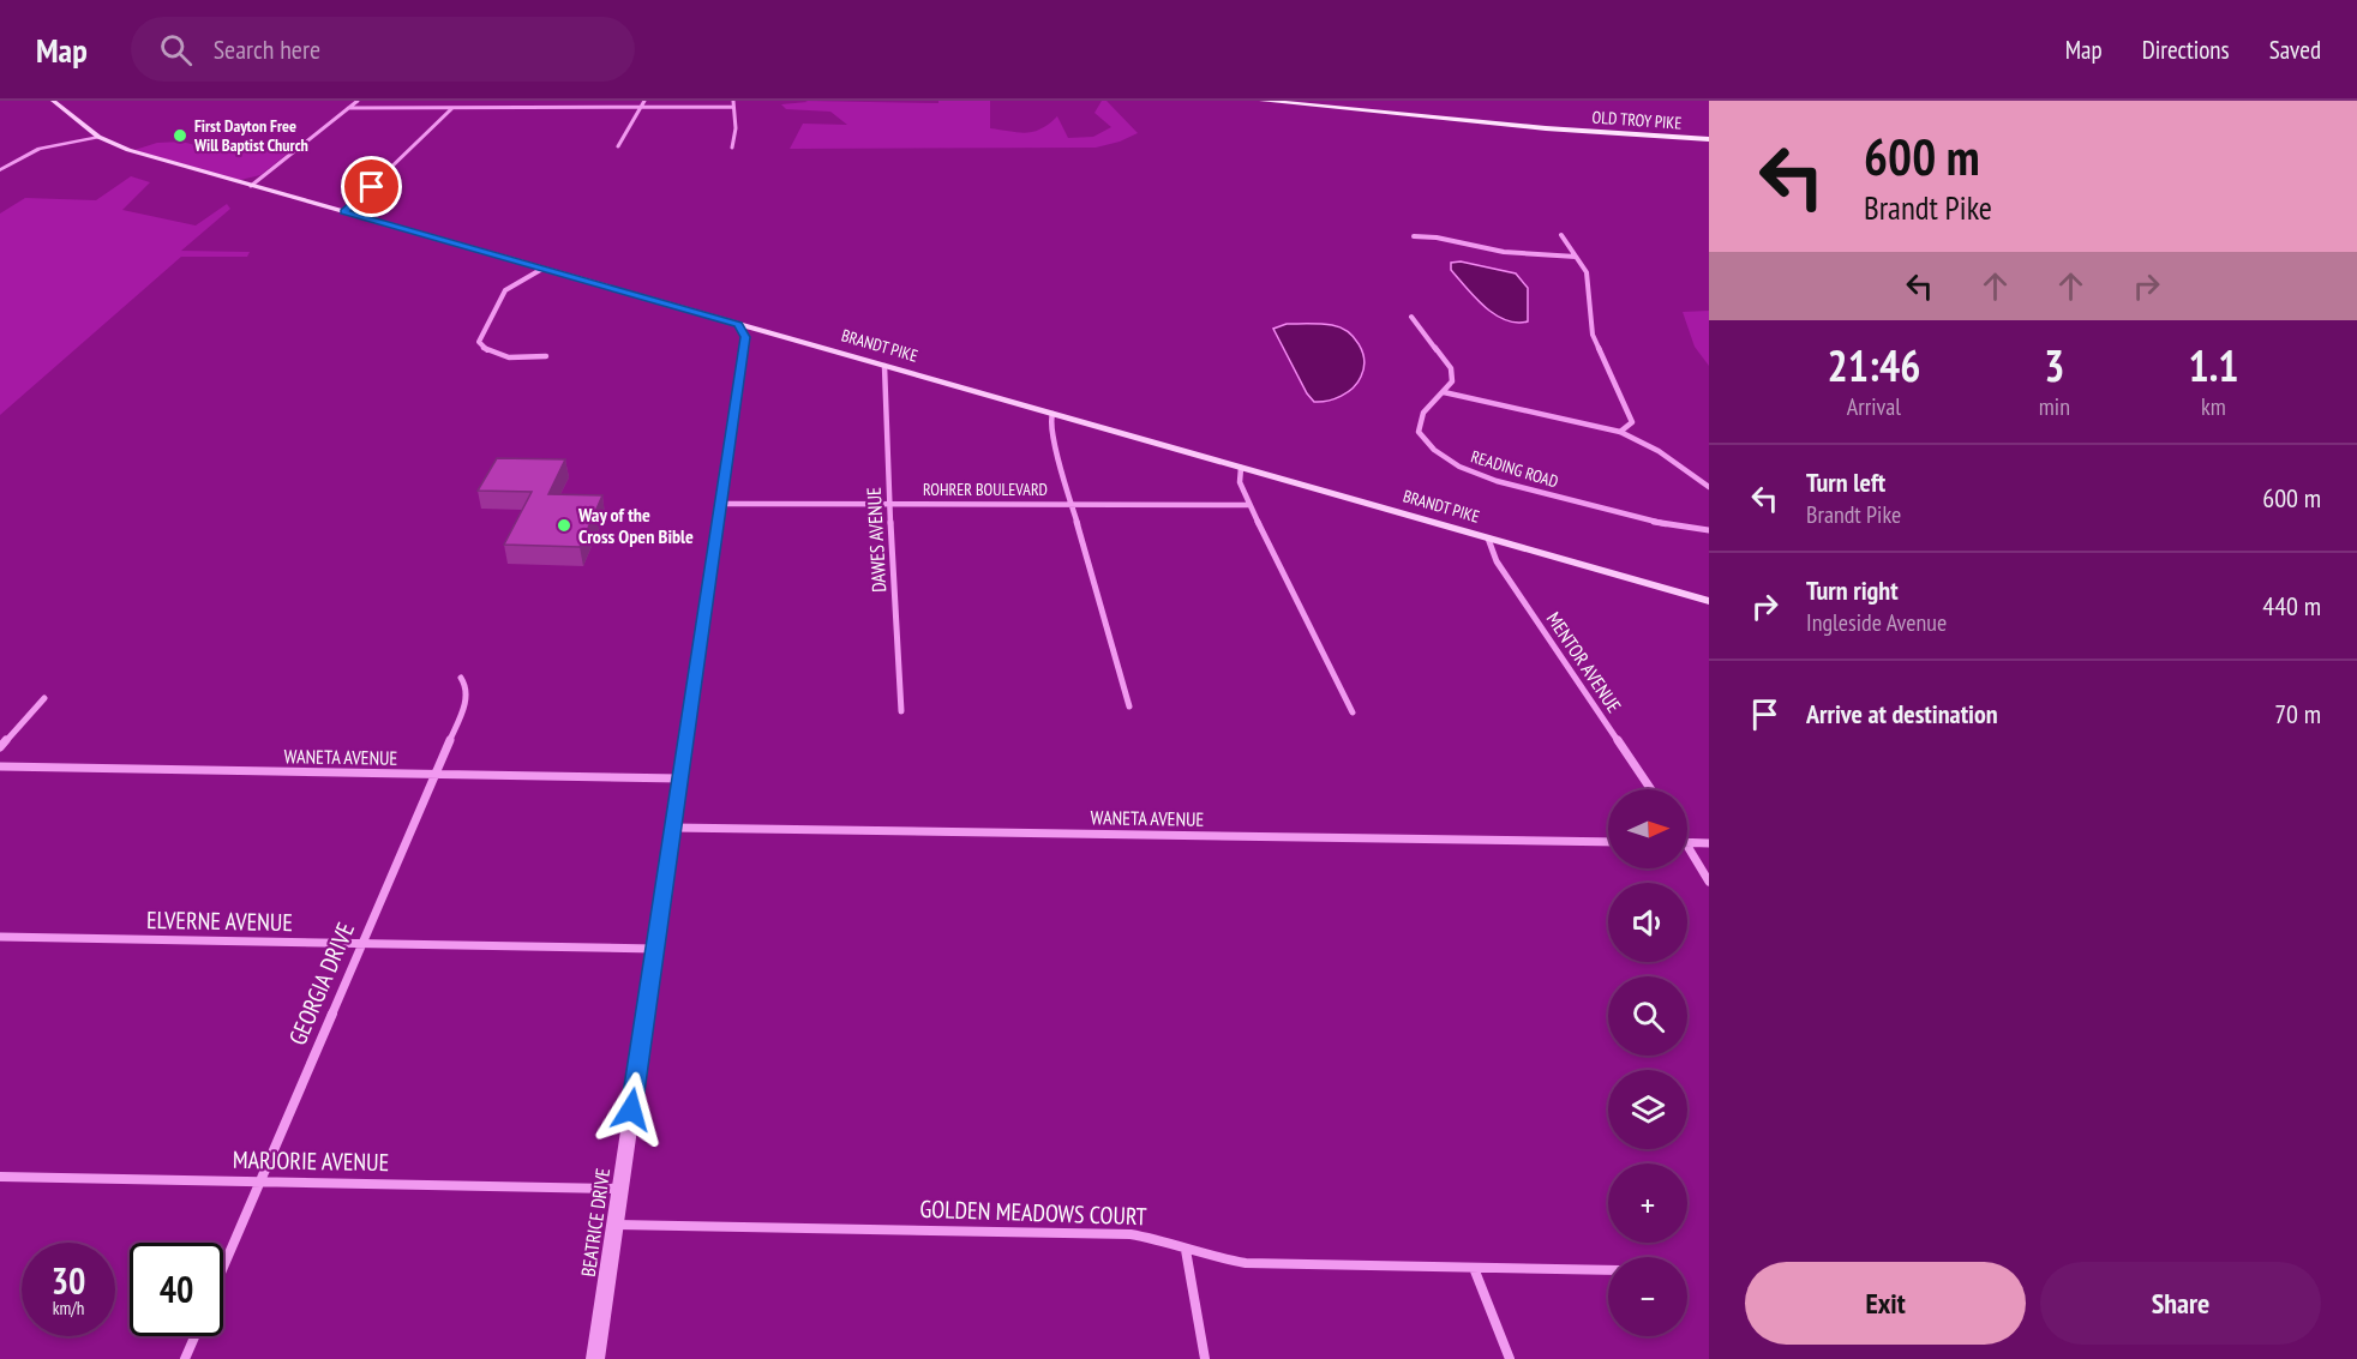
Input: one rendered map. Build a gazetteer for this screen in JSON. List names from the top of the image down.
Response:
{
  "streets": {
    "main road": ["OLD TROY PIKE", "BRANDT PIKE"],
    "street": [
      "READING ROAD",
      "ROHRER BOULEVARD",
      "DAWES AVENUE",
      "MENTOR AVENUE",
      "WANETA AVENUE",
      "ELVERNE AVENUE",
      "GEORGIA DRIVE",
      "MARJORIE AVENUE",
      "GOLDEN MEADOWS COURT",
      "BEATRICE DRIVE"
    ]
  },
  "crossings": [
    ["BRANDT PIKE", "DAWES AVENUE"],
    ["BRANDT PIKE", "MENTOR AVENUE"],
    ["BRANDT PIKE", "BEATRICE DRIVE"],
    ["ROHRER BOULEVARD", "DAWES AVENUE"],
    ["ROHRER BOULEVARD", "BEATRICE DRIVE"],
    ["WANETA AVENUE", "GEORGIA DRIVE"],
    ["WANETA AVENUE", "BEATRICE DRIVE"],
    ["ELVERNE AVENUE", "GEORGIA DRIVE"],
    ["ELVERNE AVENUE", "BEATRICE DRIVE"],
    ["GEORGIA DRIVE", "MARJORIE AVENUE"],
    ["MARJORIE AVENUE", "BEATRICE DRIVE"],
    ["GOLDEN MEADOWS COURT", "BEATRICE DRIVE"]
  ],
  "places": ["First Dayton Free Will Baptist Church", "Way of the Cross Open Bible"],
  "north": "right",
  "page": {
    "header": "Map",
    "search": "Search here",
    "nav": ["Map", "Directions", "Saved"],
    "turn": ["600 m", "Brandt Pike"],
    "eta": [
      "21:46",
      "Arrival",
      "3",
      "min",
      "1.1",
      "km"
    ],
    "list": [
      {
        "name": "Turn left",
        "note": "Brandt Pike",
        "value": "600 m"
      },
      {
        "name": "Turn right",
        "note": "Ingleside Avenue",
        "value": "440 m"
      },
      {
        "name": "Arrive at destination",
        "value": "70 m"
      }
    ],
    "map_buttons": ["+", "−"],
    "speed": "30 km/h",
    "limit": "40",
    "buttons": ["Exit", "Share"]
  }
}
